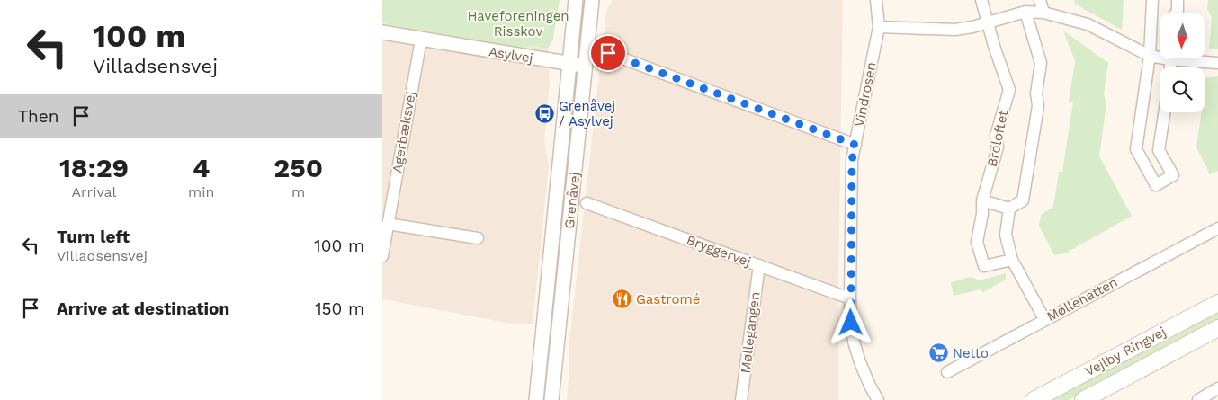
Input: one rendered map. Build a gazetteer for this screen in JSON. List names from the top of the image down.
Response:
{
  "streets": {
    "main road": ["Vejlby Ringvej"],
    "street": [
      "Asylvej",
      "Vindrosen",
      "Agerbæksvej",
      "Broloftet",
      "Grenåvej",
      "Bryggervej",
      "Møllehatten",
      "Møllegangen"
    ]
  },
  "crossings": [
    ["Asylvej", "Agerbæksvej"],
    ["Asylvej", "Grenåvej"],
    ["Vindrosen", "Bryggervej"],
    ["Bryggervej", "Møllegangen"]
  ],
  "parks": ["Haveforeningen Risskov"],
  "places": {
    "bus stop": ["Grenåvej / Asylvej"],
    "restaurant": ["Gastromé"],
    "supermarket": ["Netto"]
  },
  "north": "bottom",
  "page": {
    "turn": ["100 m", "Villadsensvej"],
    "then": "Then",
    "eta": [
      "18:29",
      "Arrival",
      "4",
      "min",
      "250",
      "m"
    ],
    "list": [
      {
        "name": "Turn left",
        "note": "Villadsensvej",
        "value": "100 m"
      },
      {
        "name": "Arrive at destination",
        "value": "150 m"
      }
    ]
  }
}
